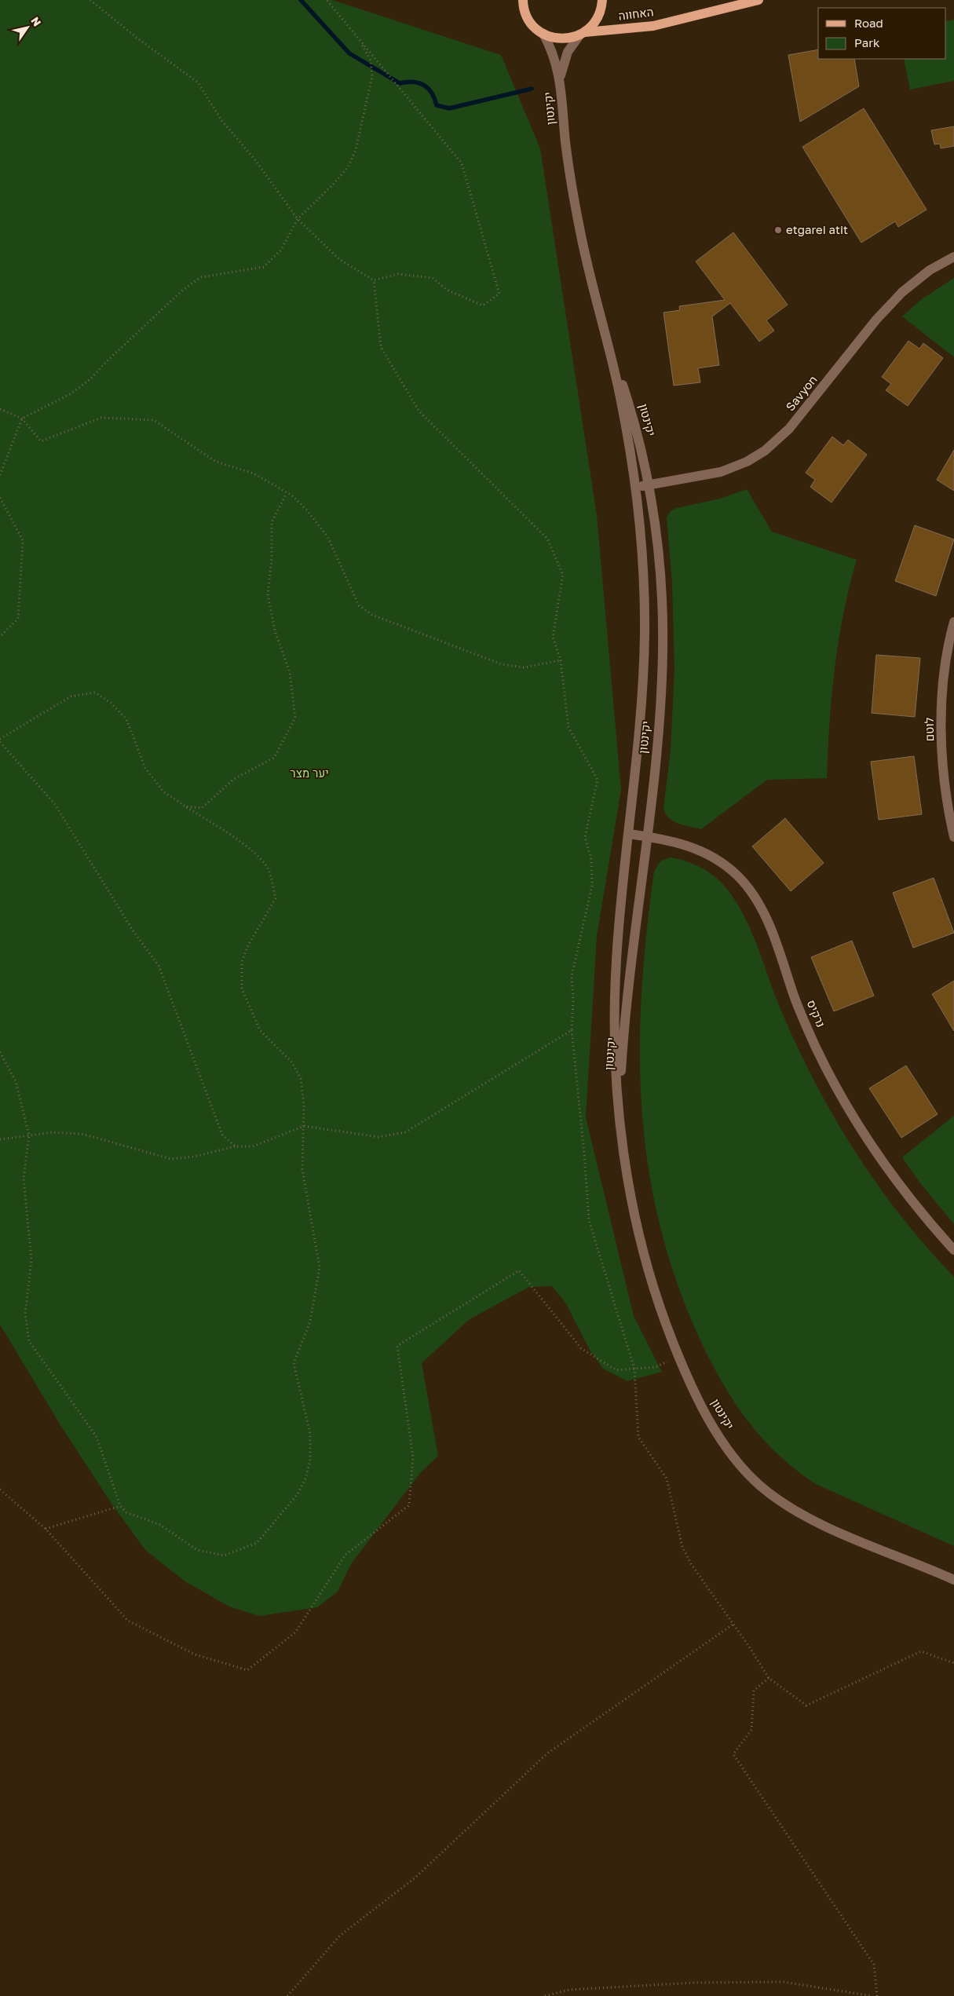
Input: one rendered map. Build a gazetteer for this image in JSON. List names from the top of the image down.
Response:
{
  "streets": {
    "main road": ["האחווה"],
    "street": [
      "יקינטון",
      "Savyon",
      "לוטם",
      "נרקיס"
    ]
  },
  "crossings": [
    ["האחווה", "יקינטון"],
    ["יקינטון", "Savyon"],
    ["יקינטון", "נרקיס"]
  ],
  "parks": ["יער מצר"],
  "places": ["etgarei atit"],
  "legend": ["Road", "Park"],
  "north": "top right"
}
